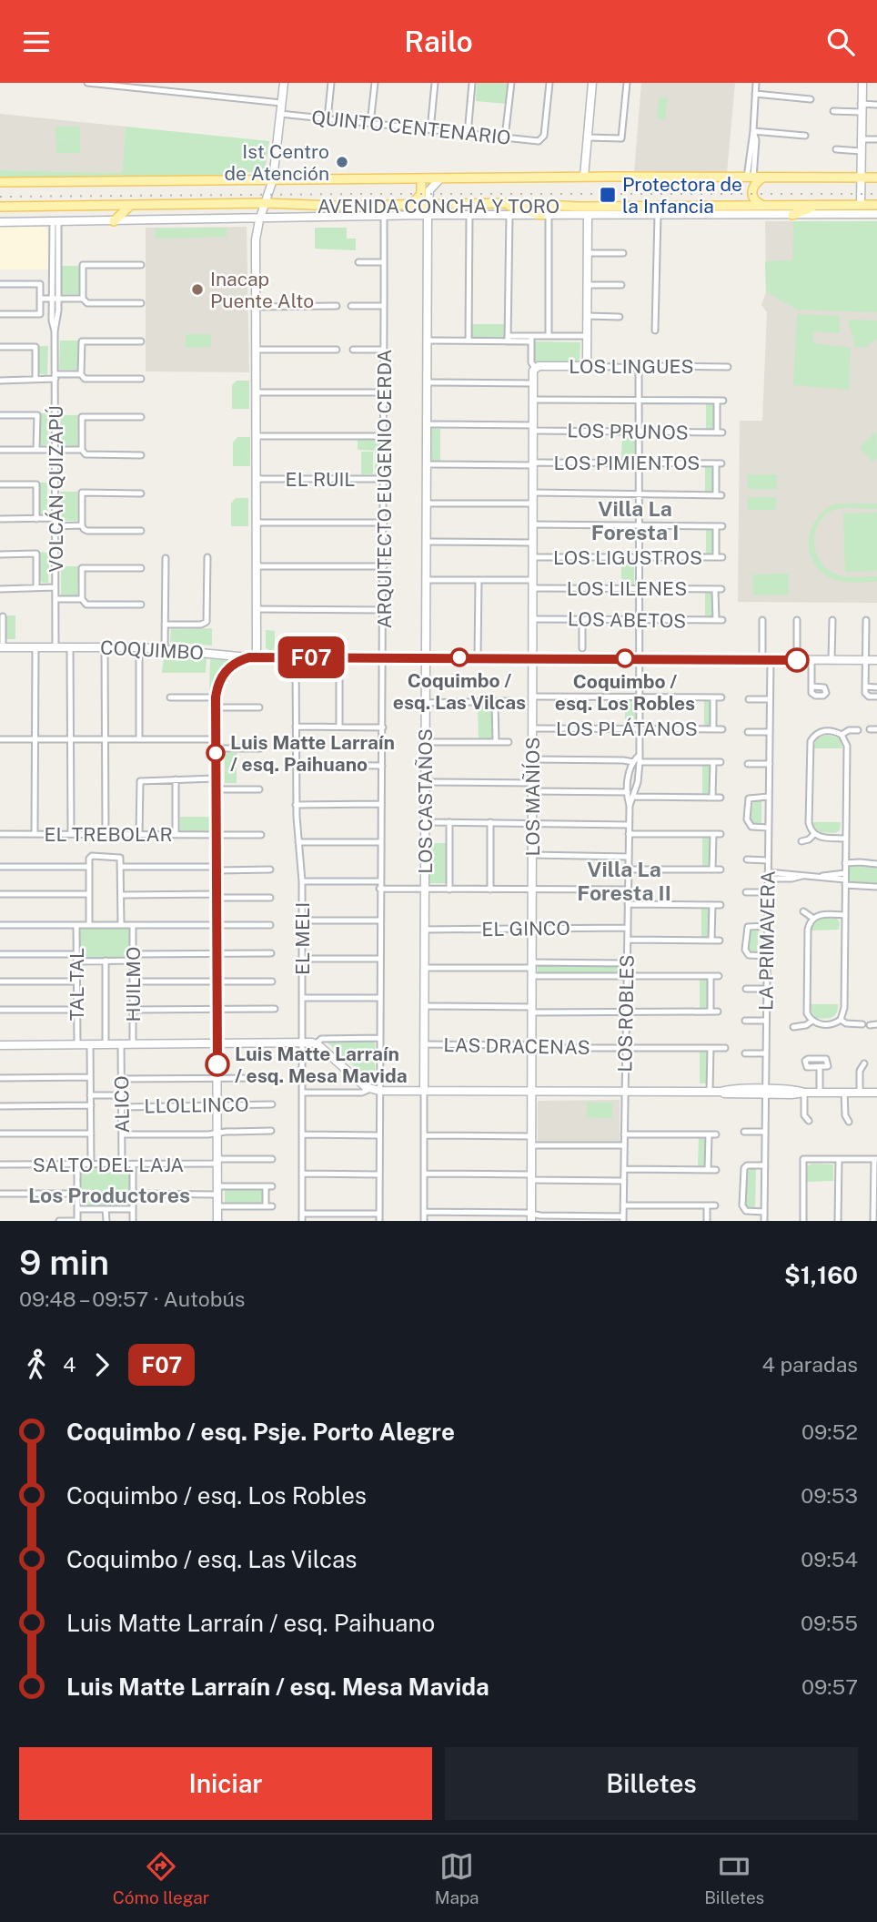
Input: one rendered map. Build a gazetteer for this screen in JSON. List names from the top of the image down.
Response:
{
  "streets": {
    "main road": ["AVENIDA CONCHA Y TORO"],
    "street": [
      "QUINTO CENTENARIO",
      "LOS LINGUES",
      "LOS PRUNOS",
      "LOS PIMIENTOS",
      "EL RUIL",
      "VOLCÁN QUIZAPÚ",
      "ARQUITECTO EUGENIO CERDA",
      "LOS LIGUSTROS",
      "LOS LILENES",
      "LOS ABETOS",
      "COQUIMBO",
      "LOS PLÁTANOS",
      "LOS MAÑÍOS",
      "LOS CASTAÑOS",
      "EL TREBOLAR",
      "EL GINCO",
      "EL MELI",
      "LA PRIMAVERA",
      "TAL TAL",
      "HUILMO",
      "LOS ROBLES",
      "LAS DRACENAS",
      "ALICO",
      "LLOLLINCO",
      "SALTO DEL LAJA"
    ]
  },
  "crossings": [
    ["AVENIDA CONCHA Y TORO", "VOLCÁN QUIZAPÚ"],
    ["AVENIDA CONCHA Y TORO", "ARQUITECTO EUGENIO CERDA"],
    ["AVENIDA CONCHA Y TORO", "LOS CASTAÑOS"],
    ["LOS LINGUES", "LOS MAÑÍOS"],
    ["LOS LINGUES", "LOS ROBLES"],
    ["LOS PRUNOS", "LOS MAÑÍOS"],
    ["LOS PRUNOS", "LOS CASTAÑOS"],
    ["LOS PRUNOS", "LOS ROBLES"],
    ["LOS PIMIENTOS", "LOS MAÑÍOS"],
    ["LOS PIMIENTOS", "LOS CASTAÑOS"],
    ["LOS PIMIENTOS", "LOS ROBLES"],
    ["EL RUIL", "ARQUITECTO EUGENIO CERDA"],
    ["VOLCÁN QUIZAPÚ", "COQUIMBO"],
    ["ARQUITECTO EUGENIO CERDA", "COQUIMBO"],
    ["LOS LIGUSTROS", "LOS MAÑÍOS"],
    ["LOS LIGUSTROS", "LOS CASTAÑOS"],
    ["LOS LIGUSTROS", "LOS ROBLES"],
    ["LOS LILENES", "LOS ABETOS"],
    ["LOS LILENES", "LOS MAÑÍOS"],
    ["LOS LILENES", "LOS CASTAÑOS"],
    ["LOS LILENES", "LOS ROBLES"],
    ["LOS ABETOS", "LOS MAÑÍOS"],
    ["LOS ABETOS", "LOS ROBLES"],
    ["COQUIMBO", "LOS MAÑÍOS"],
    ["COQUIMBO", "LOS CASTAÑOS"],
    ["COQUIMBO", "EL MELI"],
    ["COQUIMBO", "LA PRIMAVERA"],
    ["COQUIMBO", "LOS ROBLES"],
    ["LOS PLÁTANOS", "LOS MAÑÍOS"],
    ["LOS PLÁTANOS", "LOS ROBLES"],
    ["LOS MAÑÍOS", "EL GINCO"],
    ["LOS MAÑÍOS", "LAS DRACENAS"],
    ["LOS CASTAÑOS", "EL GINCO"],
    ["LOS CASTAÑOS", "LAS DRACENAS"],
    ["EL GINCO", "LOS ROBLES"],
    ["LOS ROBLES", "LAS DRACENAS"],
    ["ALICO", "LLOLLINCO"],
    ["ALICO", "SALTO DEL LAJA"]
  ],
  "districts": ["Villa La Foresta I", "Villa La Foresta II", "Los Productores"],
  "places": {
    "other": [
      "Ist Centro de Atención",
      "Inacap Puente Alto",
      "Coquimbo / esq. Las Vilcas",
      "Coquimbo / esq. Los Robles",
      "Luis Matte Larraín / esq. Paihuano",
      "Luis Matte Larraín / esq. Mesa Mavida"
    ],
    "transit": ["Protectora de la Infancia"]
  },
  "lines": ["bus line F07"],
  "page": {
    "header": "Railo",
    "on_map": "F07",
    "heading": ["9 min", "09:48 – 09:57 · Autobús", "$1,160"],
    "legs": ["4", "F07", "4 paradas"],
    "list": [
      {
        "name": "Coquimbo / esq. Psje. Porto Alegre",
        "value": "09:52"
      },
      {
        "name": "Coquimbo / esq. Los Robles",
        "value": "09:53"
      },
      {
        "name": "Coquimbo / esq. Las Vilcas",
        "value": "09:54"
      },
      {
        "name": "Luis Matte Larraín / esq. Paihuano",
        "value": "09:55"
      },
      {
        "name": "Luis Matte Larraín / esq. Mesa Mavida",
        "value": "09:57"
      }
    ],
    "buttons": ["Iniciar", "Billetes"],
    "tabs": ["Cómo llegar", "Mapa", "Billetes"]
  }
}
